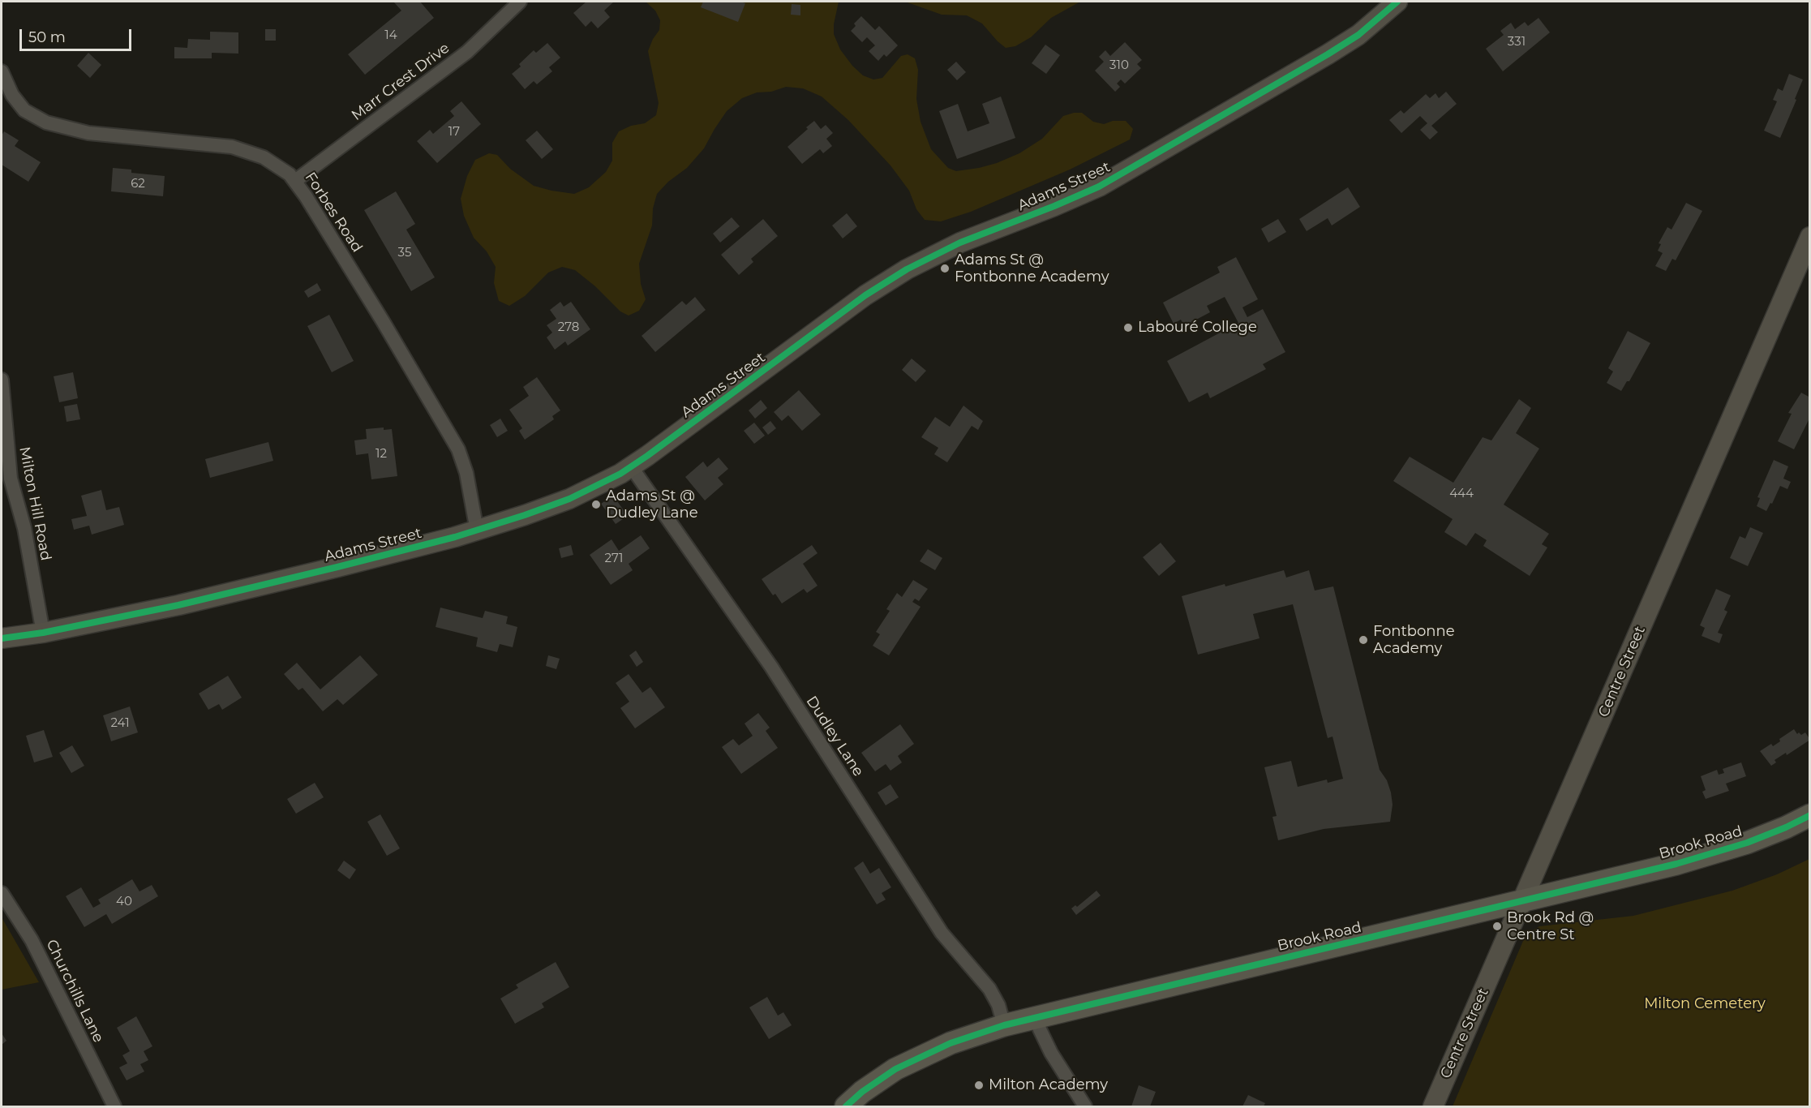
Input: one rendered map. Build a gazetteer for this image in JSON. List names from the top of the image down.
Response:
{
  "streets": {
    "main road": ["Adams Street", "Centre Street", "Brook Road"],
    "street": [
      "Marr Crest Drive",
      "Forbes Road",
      "Milton Hill Road",
      "Dudley Lane",
      "Churchills Lane"
    ]
  },
  "crossings": [
    ["Marr Crest Drive", "Forbes Road"],
    ["Adams Street", "Forbes Road"],
    ["Adams Street", "Milton Hill Road"],
    ["Adams Street", "Dudley Lane"],
    ["Centre Street", "Brook Road"],
    ["Dudley Lane", "Brook Road"]
  ],
  "parks": ["Milton Cemetery"],
  "places": [
    "Adams St @ Fontbonne Academy",
    "Labouré College",
    "Adams St @ Dudley Lane",
    "Fontbonne Academy",
    "Brook Rd @ Centre St",
    "Milton Academy"
  ],
  "house_numbers": [
    "14",
    "331",
    "310",
    "17",
    "62",
    "35",
    "278",
    "12",
    "444",
    "271",
    "241",
    "40"
  ],
  "scale_bar": "50 m"
}
